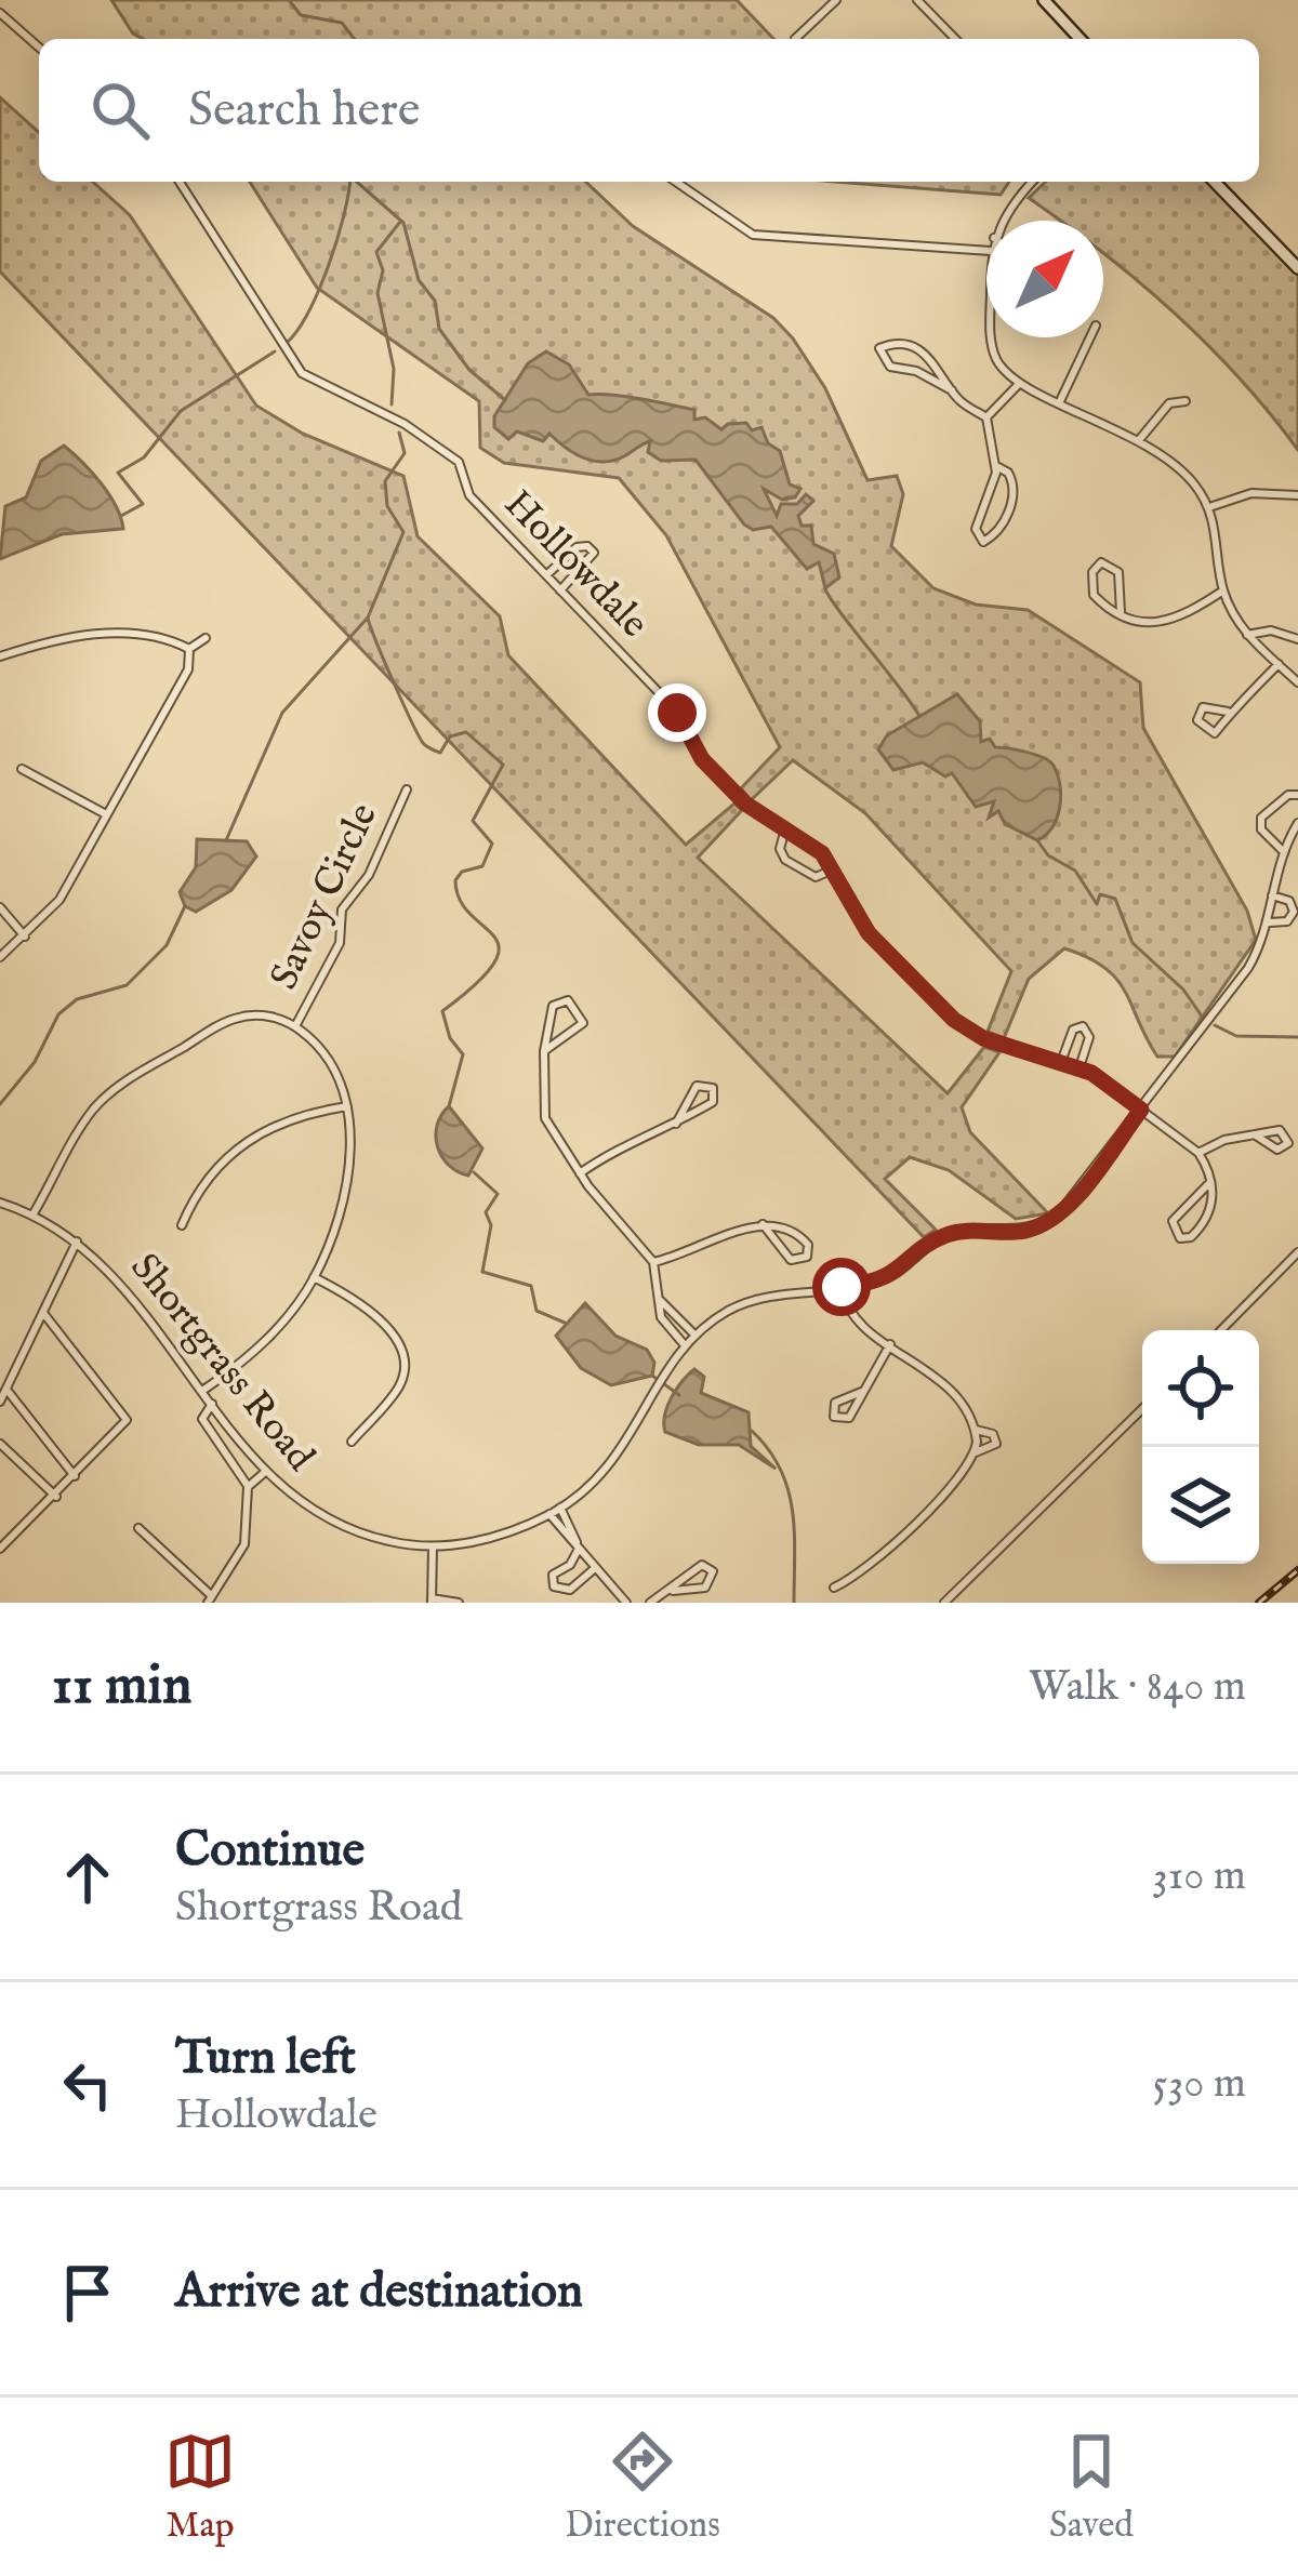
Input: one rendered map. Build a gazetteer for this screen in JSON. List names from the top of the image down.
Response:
{
  "streets": {
    "street": ["Hollowdale", "Savoy Circle", "Shortgrass Road"]
  },
  "crossings": [
    ["Hollowdale", "Shortgrass Road"]
  ],
  "north": "top right",
  "page": {
    "search": "Search here",
    "heading": ["11 min", "Walk · 840 m"],
    "list": [
      ["Continue", "Shortgrass Road", "310 m"],
      ["Turn left", "Hollowdale", "530 m"],
      "Arrive at destination"
    ],
    "nav": ["Map", "Directions", "Saved"]
  }
}
